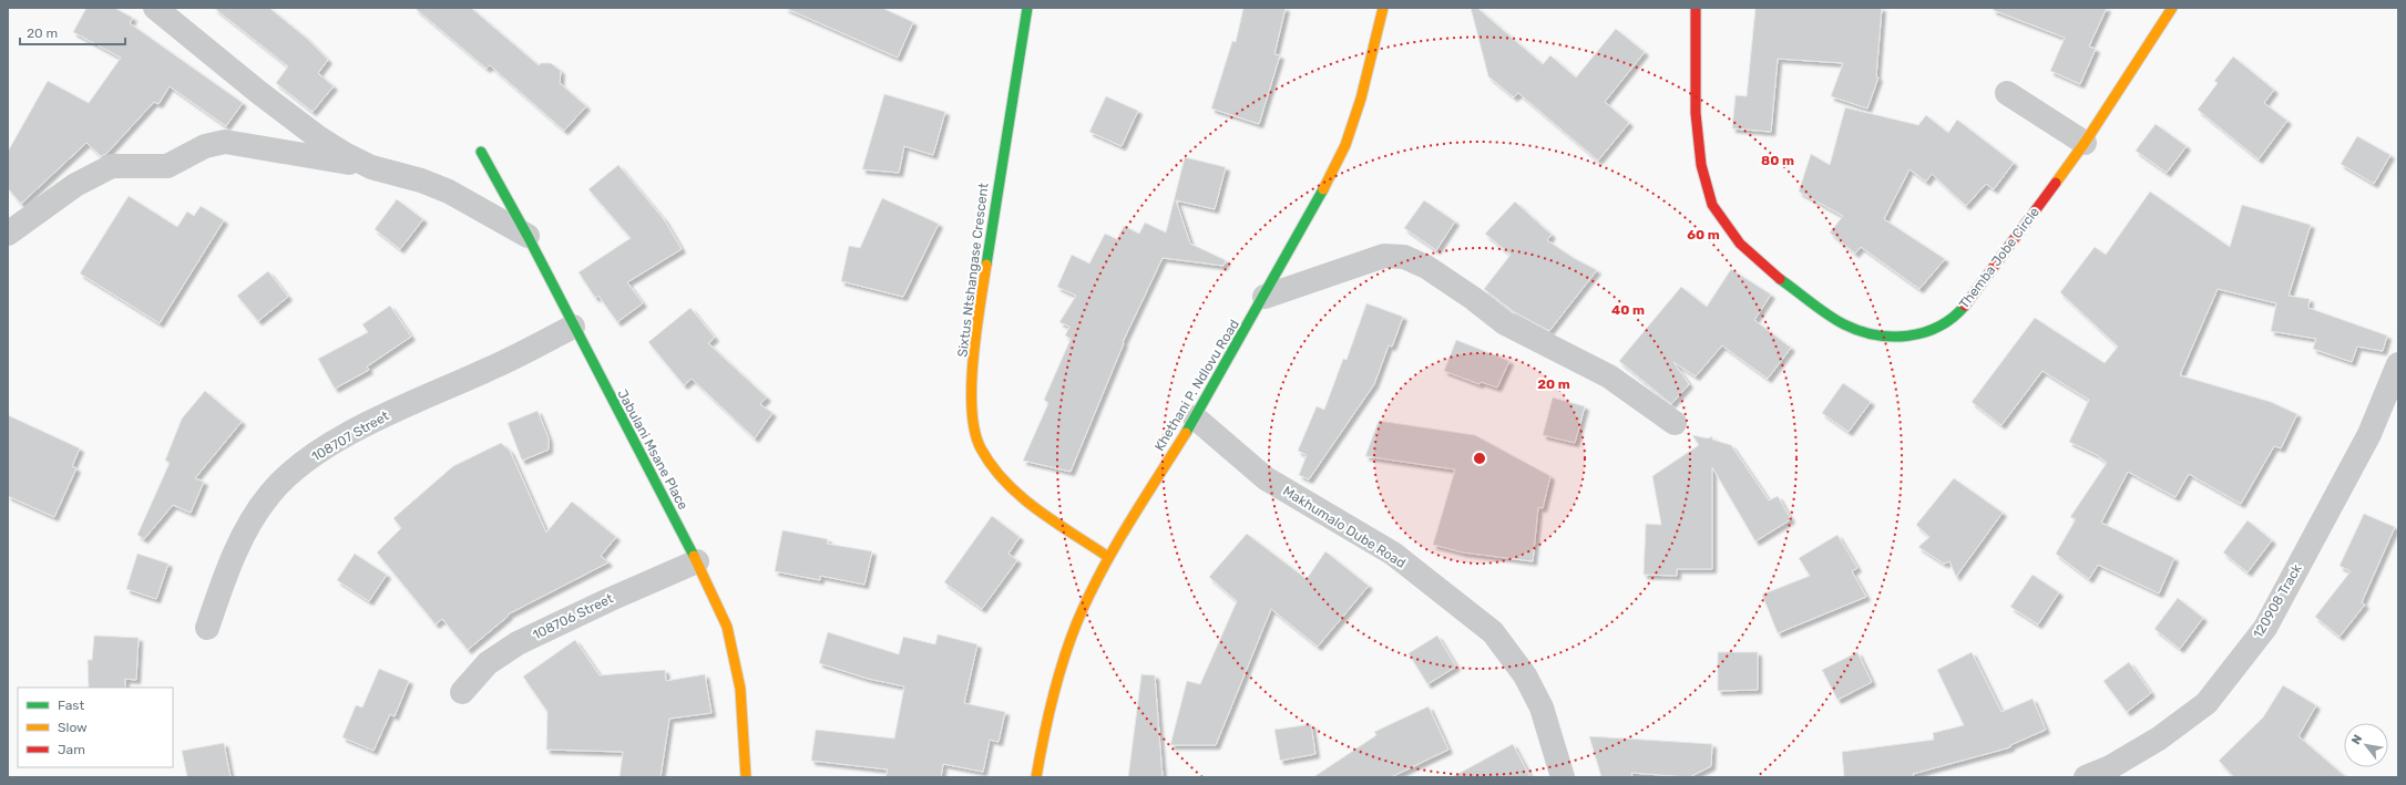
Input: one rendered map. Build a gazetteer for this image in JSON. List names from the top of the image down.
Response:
{
  "streets": {
    "street": [
      "Themba Jobe Circle",
      "Sixtus Ntshangase Crescent",
      "Khethani P. Ndlovu Road",
      "108707 Street",
      "Jabulani Msane Place",
      "Makhumalo Dube Road",
      "120908 Track",
      "108706 Street"
    ]
  },
  "crossings": [
    ["Sixtus Ntshangase Crescent", "Khethani P. Ndlovu Road"],
    ["Khethani P. Ndlovu Road", "Makhumalo Dube Road"],
    ["108707 Street", "Jabulani Msane Place"],
    ["Jabulani Msane Place", "108706 Street"]
  ],
  "legend": ["Fast", "Slow", "Jam"],
  "scale_bar": "20 m",
  "north": "top left",
  "rings": [
    "80 m",
    "60 m",
    "40 m",
    "20 m"
  ]
}
